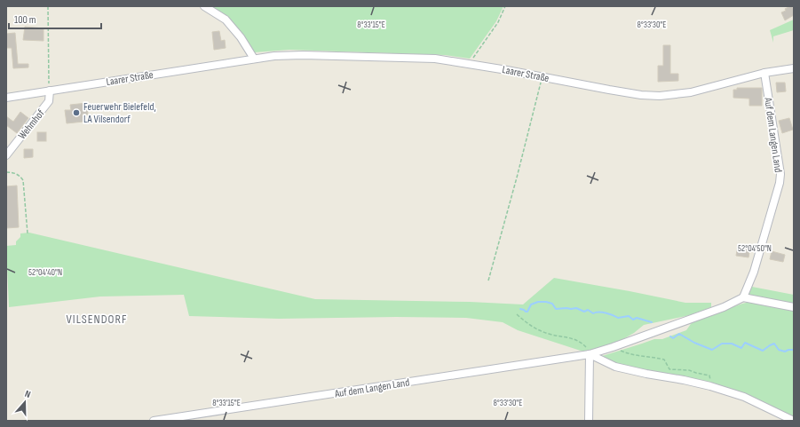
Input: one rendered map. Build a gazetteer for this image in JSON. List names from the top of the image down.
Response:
{
  "streets": {
    "street": ["Laarer Straße", "Wehmhof", "Auf dem Langen Land"]
  },
  "crossings": [
    ["Laarer Straße", "Wehmhof"],
    ["Laarer Straße", "Auf dem Langen Land"]
  ],
  "districts": ["VILSENDORF"],
  "places": ["Feuerwehr Bielefeld, LA Vilsendorf"],
  "scale_bar": "100 m",
  "north": "top",
  "coordinates": [
    "8°33'30\"E",
    "8°33'15\"E",
    "52°04'50\"N",
    "52°04'40\"N"
  ]
}
